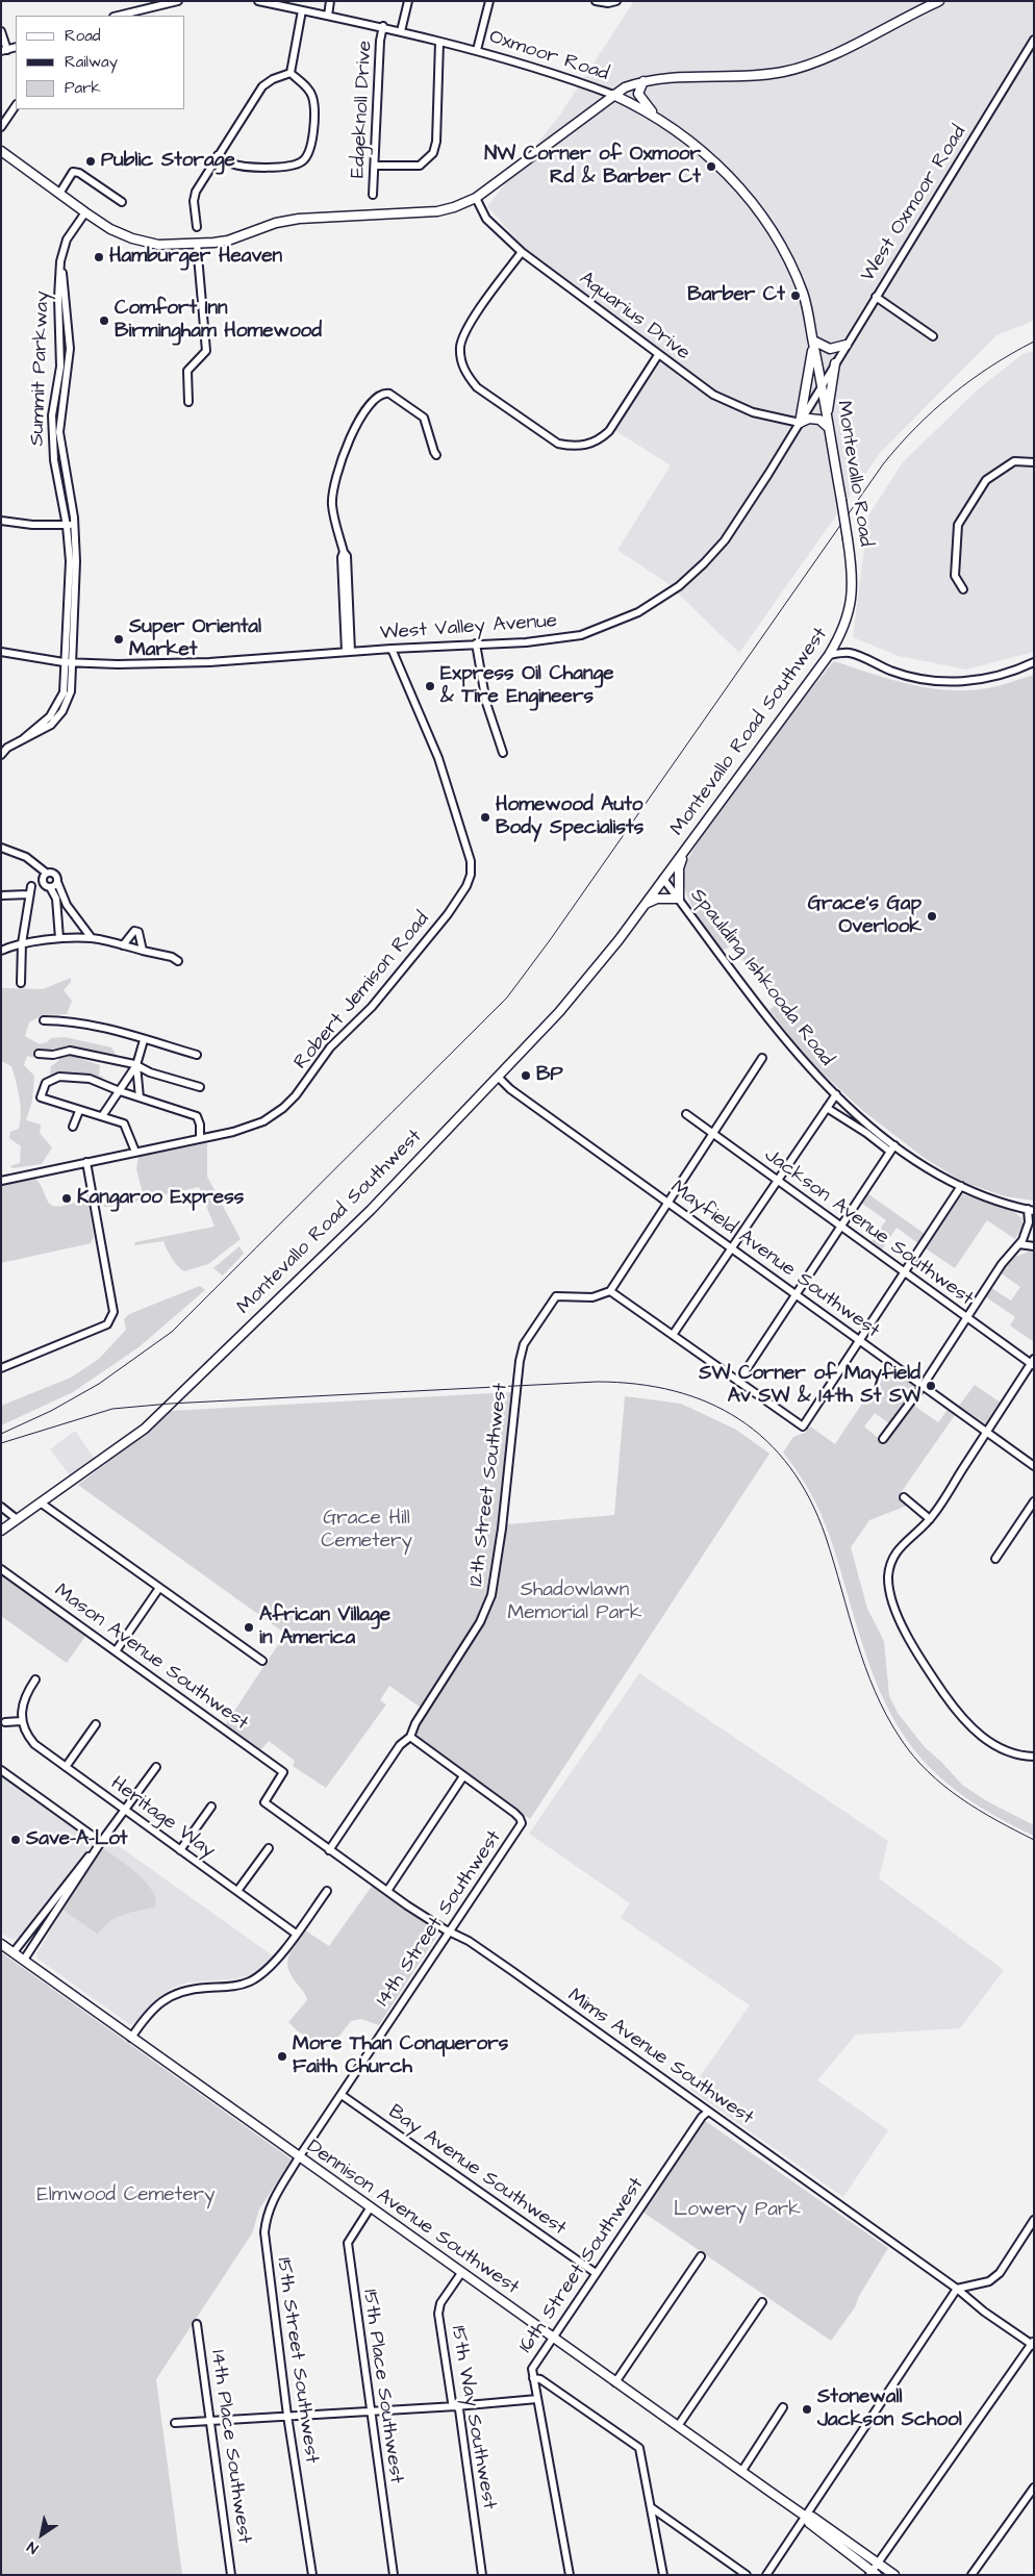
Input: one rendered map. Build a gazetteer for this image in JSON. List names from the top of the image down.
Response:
{
  "streets": {
    "main road": [
      "Oxmoor Road",
      "Montevallo Road",
      "Montevallo Road Southwest",
      "Dennison Avenue Southwest"
    ],
    "street": [
      "Edgeknoll Drive",
      "West Oxmoor Road",
      "Aquarius Drive",
      "Summit Parkway",
      "West Valley Avenue",
      "Spaulding Ishkooda Road",
      "Robert Jemison Road",
      "Jackson Avenue Southwest",
      "Mayfield Avenue Southwest",
      "12th Street Southwest",
      "Mason Avenue Southwest",
      "Heritage Way",
      "14th Street Southwest",
      "Mims Avenue Southwest",
      "Bay Avenue Southwest",
      "16th Street Southwest",
      "15th Street Southwest",
      "15th Place Southwest",
      "15th Way Southwest",
      "14th Place Southwest"
    ]
  },
  "crossings": [
    ["Oxmoor Road", "Edgeknoll Drive"],
    ["West Oxmoor Road", "Montevallo Road"],
    ["West Oxmoor Road", "West Valley Avenue"],
    ["Aquarius Drive", "West Valley Avenue"],
    ["Summit Parkway", "West Valley Avenue"],
    ["Montevallo Road", "West Valley Avenue"],
    ["Montevallo Road", "Montevallo Road Southwest"],
    ["West Valley Avenue", "Robert Jemison Road"],
    ["Montevallo Road Southwest", "Spaulding Ishkooda Road"],
    ["Montevallo Road Southwest", "Mayfield Avenue Southwest"],
    ["12th Street Southwest", "Mims Avenue Southwest"],
    ["Mason Avenue Southwest", "Mims Avenue Southwest"],
    ["14th Street Southwest", "Mims Avenue Southwest"],
    ["14th Street Southwest", "Bay Avenue Southwest"],
    ["14th Street Southwest", "Dennison Avenue Southwest"],
    ["14th Street Southwest", "15th Street Southwest"],
    ["Mims Avenue Southwest", "16th Street Southwest"],
    ["Bay Avenue Southwest", "16th Street Southwest"],
    ["Dennison Avenue Southwest", "16th Street Southwest"],
    ["Dennison Avenue Southwest", "15th Street Southwest"],
    ["Dennison Avenue Southwest", "15th Place Southwest"],
    ["Dennison Avenue Southwest", "15th Way Southwest"]
  ],
  "parks": [
    "Grace Hill Cemetery",
    "Shadowlawn Memorial Park",
    "Elmwood Cemetery",
    "Lowery Park"
  ],
  "places": [
    "Public Storage",
    "NW Corner of Oxmoor Rd & Barber Ct",
    "Hamburger Heaven",
    "Barber Ct",
    "Comfort Inn Birmingham Homewood",
    "Super Oriental Market",
    "Express Oil Change & Tire Engineers",
    "Homewood Auto Body Specialists",
    "Grace's Gap Overlook",
    "BP",
    "Kangaroo Express",
    "SW Corner of Mayfield Av SW & 14th St SW",
    "African Village in America",
    "Save-A-Lot",
    "More Than Conquerors Faith Church",
    "Stonewall Jackson School"
  ],
  "legend": ["Road", "Railway", "Park"],
  "north": "bottom left"
}
